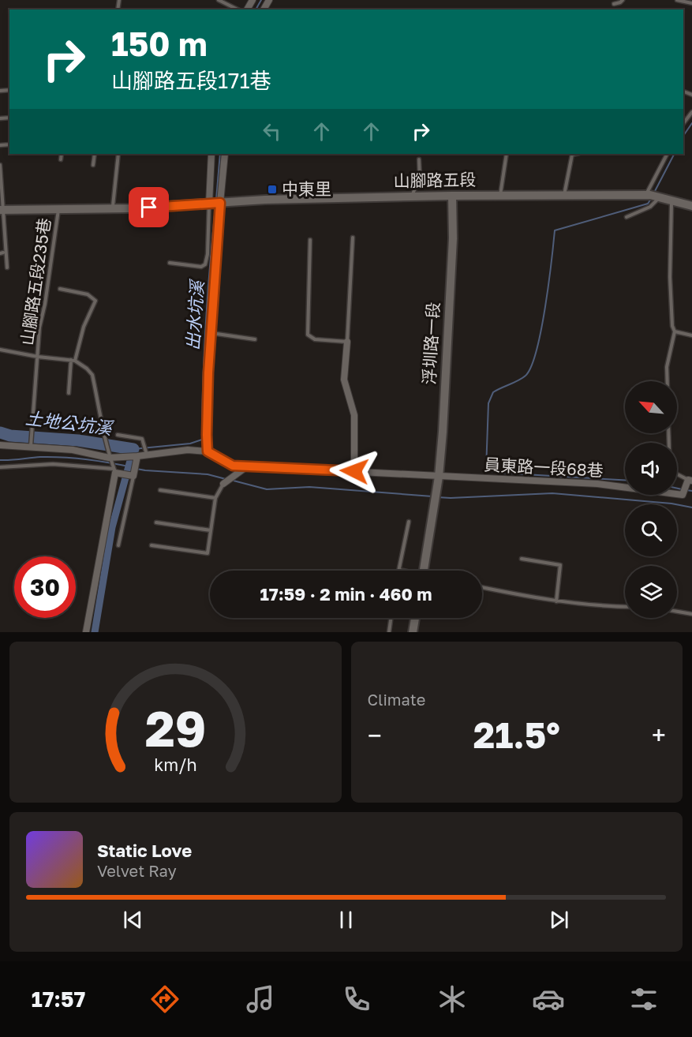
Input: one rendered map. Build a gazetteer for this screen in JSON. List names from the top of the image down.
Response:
{
  "streets": {
    "main road": ["山腳路五段", "浮圳路一段"],
    "street": ["員東路一段68巷"],
    "lane": ["山腳路五段235巷"]
  },
  "crossings": [
    ["山腳路五段", "浮圳路一段"],
    ["浮圳路一段", "員東路一段68巷"]
  ],
  "water": ["出水坑溪", "土地公坑溪"],
  "places": {
    "transit": ["中東里"]
  },
  "north": "top left",
  "page": {
    "turn": ["150 m", "山腳路五段171巷"],
    "limit": "30",
    "trip": "17:59 · 2 min · 460 m",
    "tile": "Climate",
    "heat": ["−", "21.5°", "+"],
    "song": ["Static Love", "Velvet Ray"],
    "tabs": "17:57",
    "gauge": ["29", "km/h"]
  }
}
